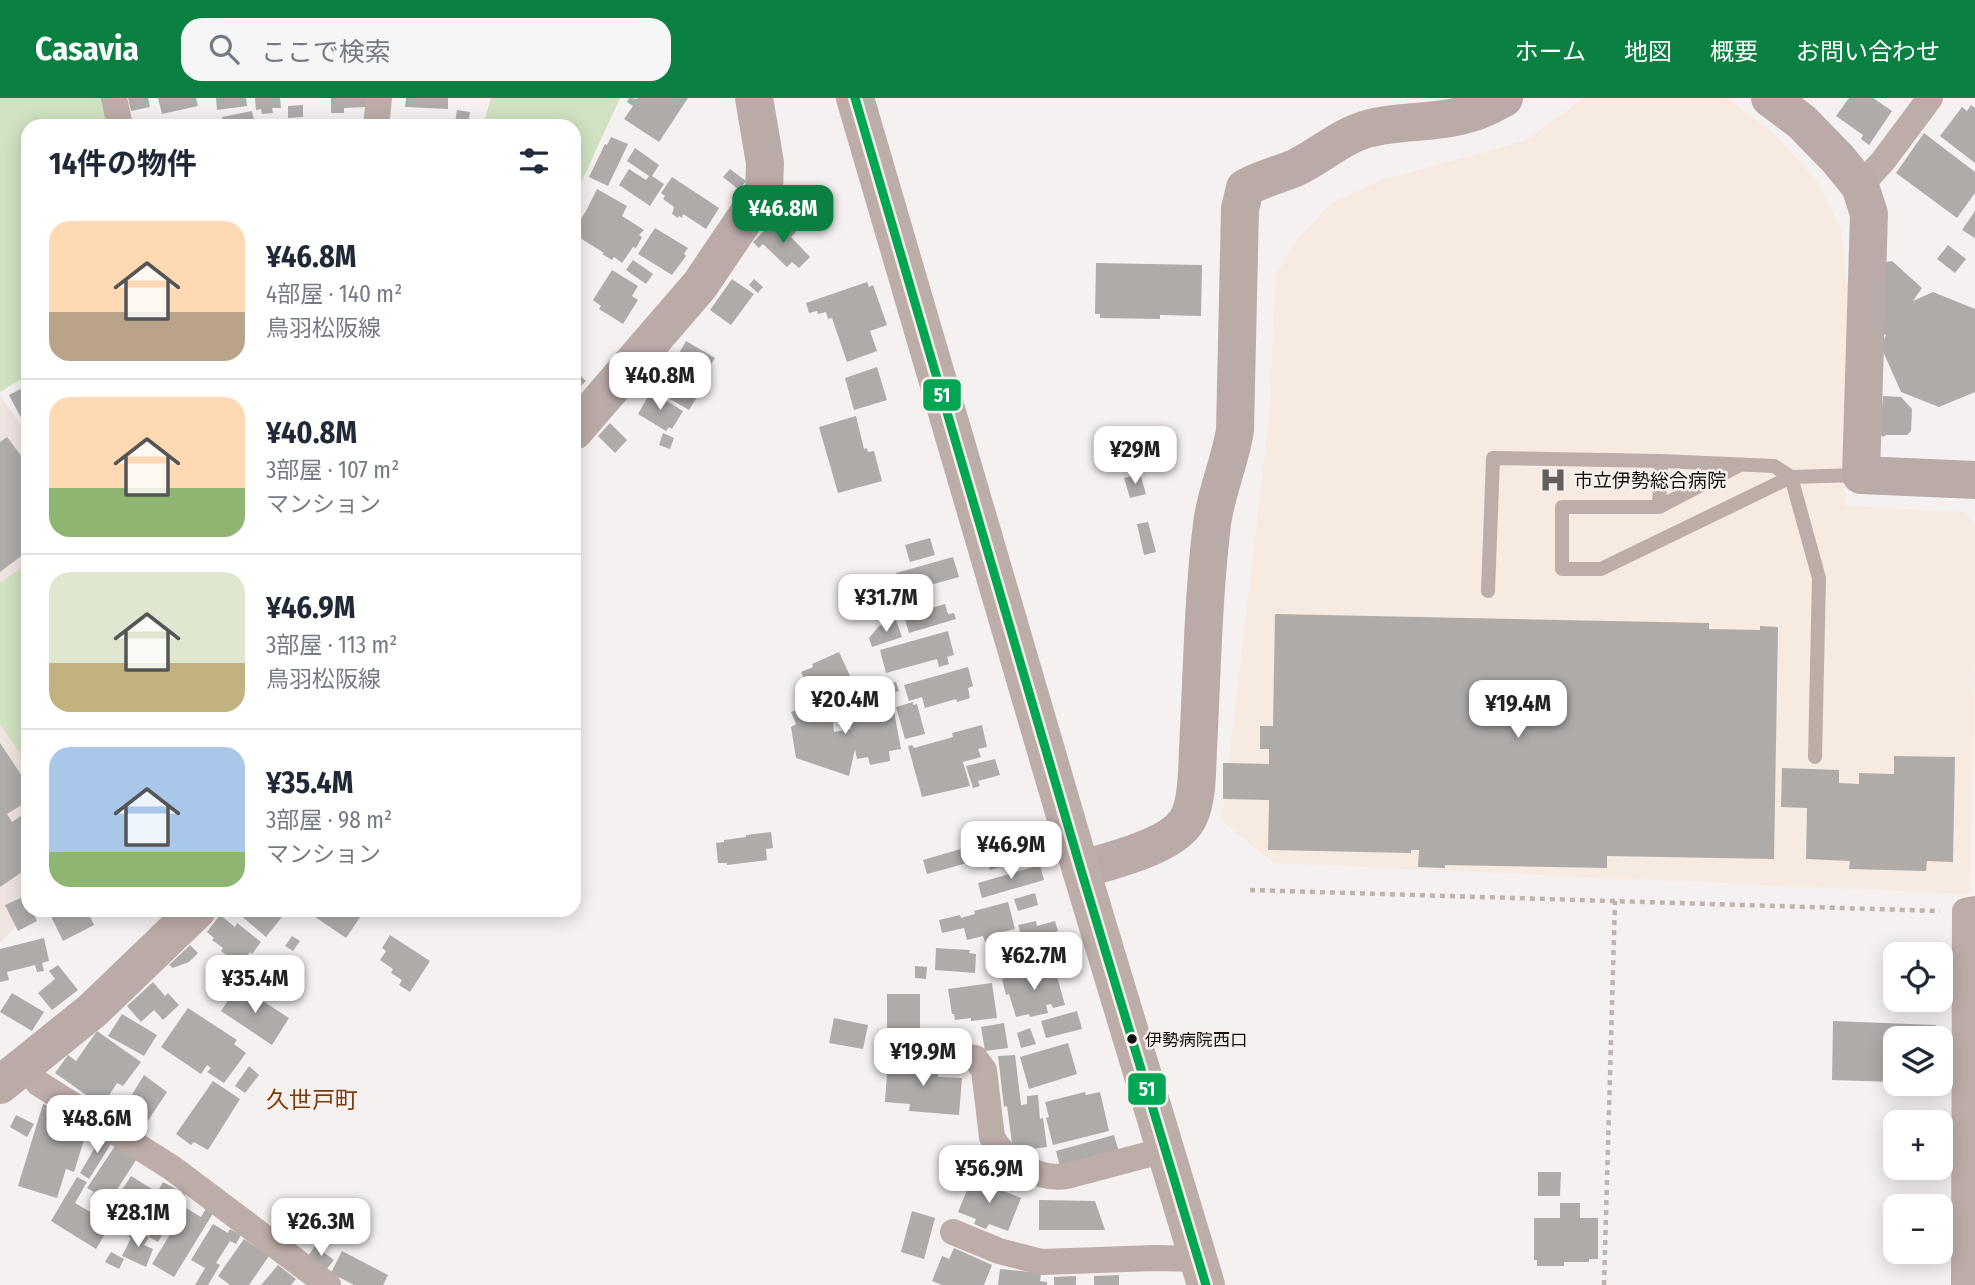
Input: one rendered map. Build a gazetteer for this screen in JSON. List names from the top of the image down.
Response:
{
  "districts": ["久世戸町"],
  "places": {
    "hospital": ["市立伊勢総合病院"],
    "other": ["伊勢病院西口"]
  },
  "lines": ["transit line 51"],
  "page": {
    "header": "Casavia",
    "search": "ここで検索",
    "nav": [
      "ホーム",
      "地図",
      "概要",
      "お問い合わせ"
    ],
    "heading": "14件の物件",
    "price": [
      "¥46.8M",
      "¥40.8M",
      "¥29M",
      "¥31.7M",
      "¥20.4M",
      "¥19.4M",
      "¥46.9M",
      "¥62.7M",
      "¥35.4M",
      "¥19.9M",
      "¥48.6M",
      "¥56.9M",
      "¥28.1M",
      "¥26.3M"
    ],
    "list": [
      {
        "name": "¥46.8M",
        "note": "4部屋 · 140 m² · 鳥羽松阪線"
      },
      {
        "name": "¥40.8M",
        "note": "3部屋 · 107 m² · マンション"
      },
      {
        "name": "¥46.9M",
        "note": "3部屋 · 113 m² · 鳥羽松阪線"
      },
      {
        "name": "¥35.4M",
        "note": "3部屋 · 98 m² · マンション"
      }
    ],
    "map_buttons": ["+", "−"]
  }
}
